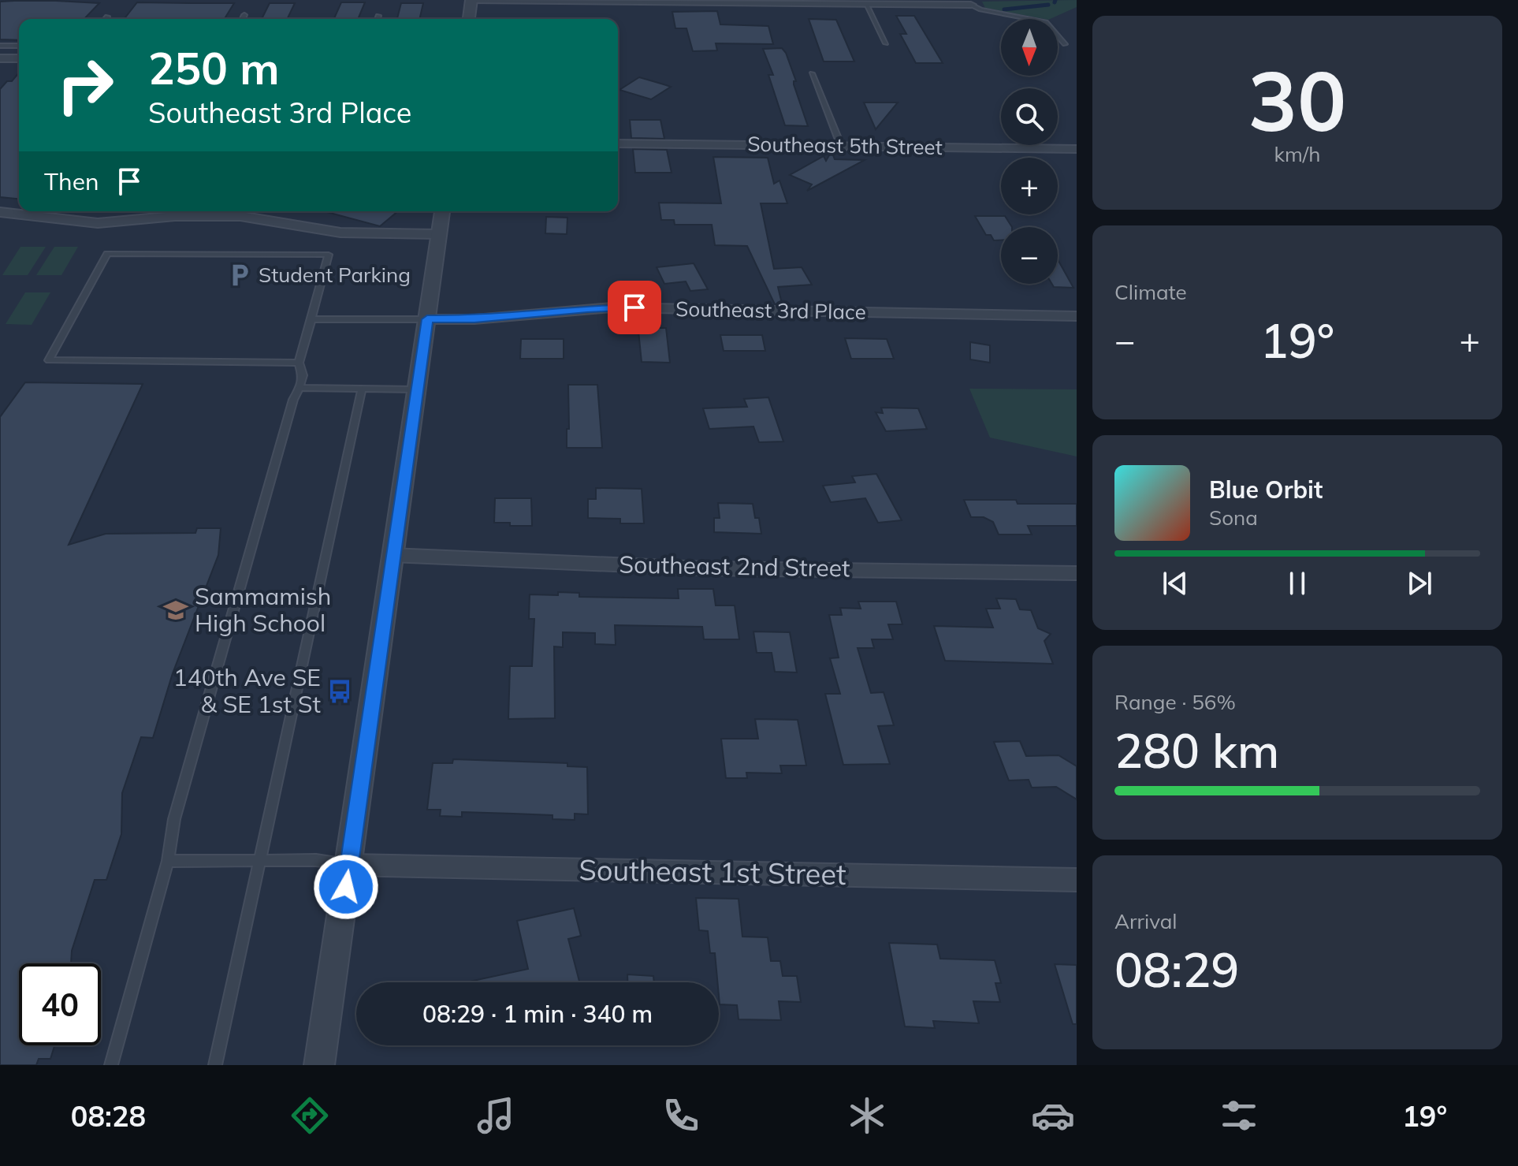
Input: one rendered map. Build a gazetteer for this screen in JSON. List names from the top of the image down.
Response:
{
  "streets": {
    "street": [
      "Southeast 5th Street",
      "Southeast 3rd Place",
      "Southeast 2nd Street",
      "Southeast 1st Street"
    ]
  },
  "places": {
    "parking": ["Student Parking"],
    "school or university": ["Sammamish High School"],
    "bus stop": ["140th Ave SE & SE 1st St"]
  },
  "north": "bottom",
  "page": {
    "tile": [
      ["30", "km/h"],
      "Climate",
      ["Range · 56%", "280 km"],
      ["Arrival", "08:29"]
    ],
    "map_buttons": ["+", "−"],
    "turn": ["250 m", "Southeast 3rd Place"],
    "then": "Then",
    "heat": ["−", "19°", "+"],
    "song": ["Blue Orbit", "Sona"],
    "limit": "40",
    "trip": "08:29 · 1 min · 340 m",
    "tabs": ["08:28", "19°"]
  }
}
